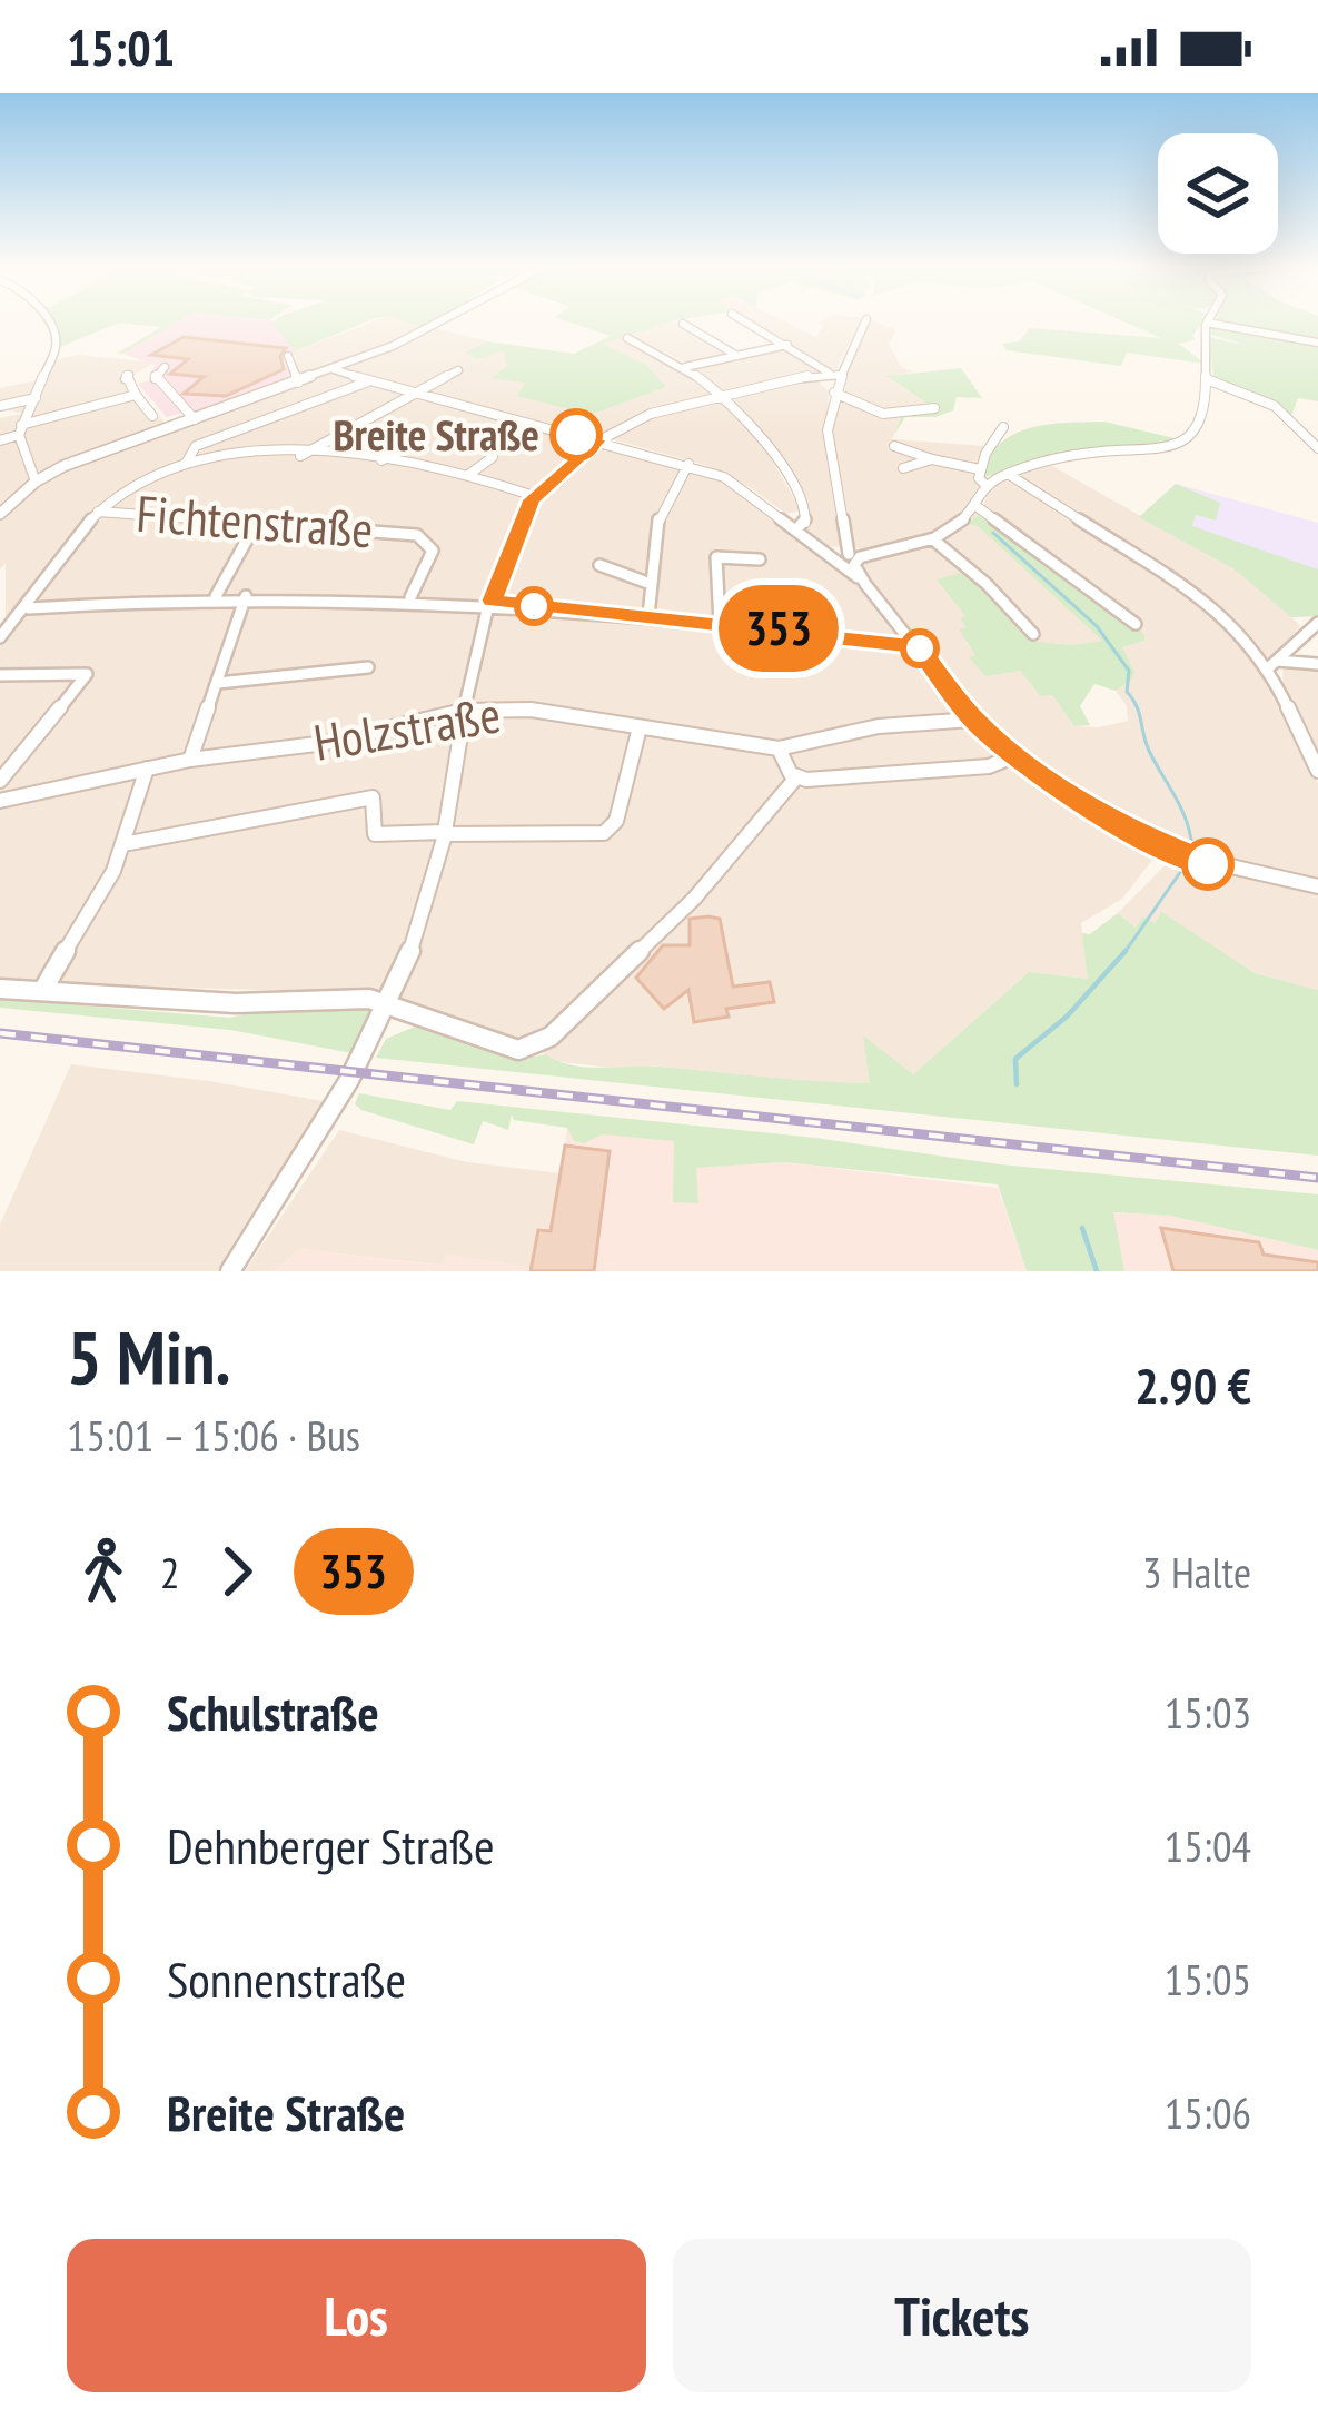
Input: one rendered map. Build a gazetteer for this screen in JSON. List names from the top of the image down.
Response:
{
  "streets": {
    "street": ["Fichtenstraße", "Holzstraße"]
  },
  "places": ["Breite Straße"],
  "lines": ["bus line 353"],
  "page": {
    "status": "15:01",
    "on_map": "353",
    "heading": ["5 Min.", "15:01 – 15:06 · Bus", "2.90 €"],
    "legs": ["2", "353", "3 Halte"],
    "list": [
      {
        "name": "Schulstraße",
        "value": "15:03"
      },
      {
        "name": "Dehnberger Straße",
        "value": "15:04"
      },
      {
        "name": "Sonnenstraße",
        "value": "15:05"
      },
      {
        "name": "Breite Straße",
        "value": "15:06"
      }
    ],
    "buttons": ["Los", "Tickets"]
  }
}
